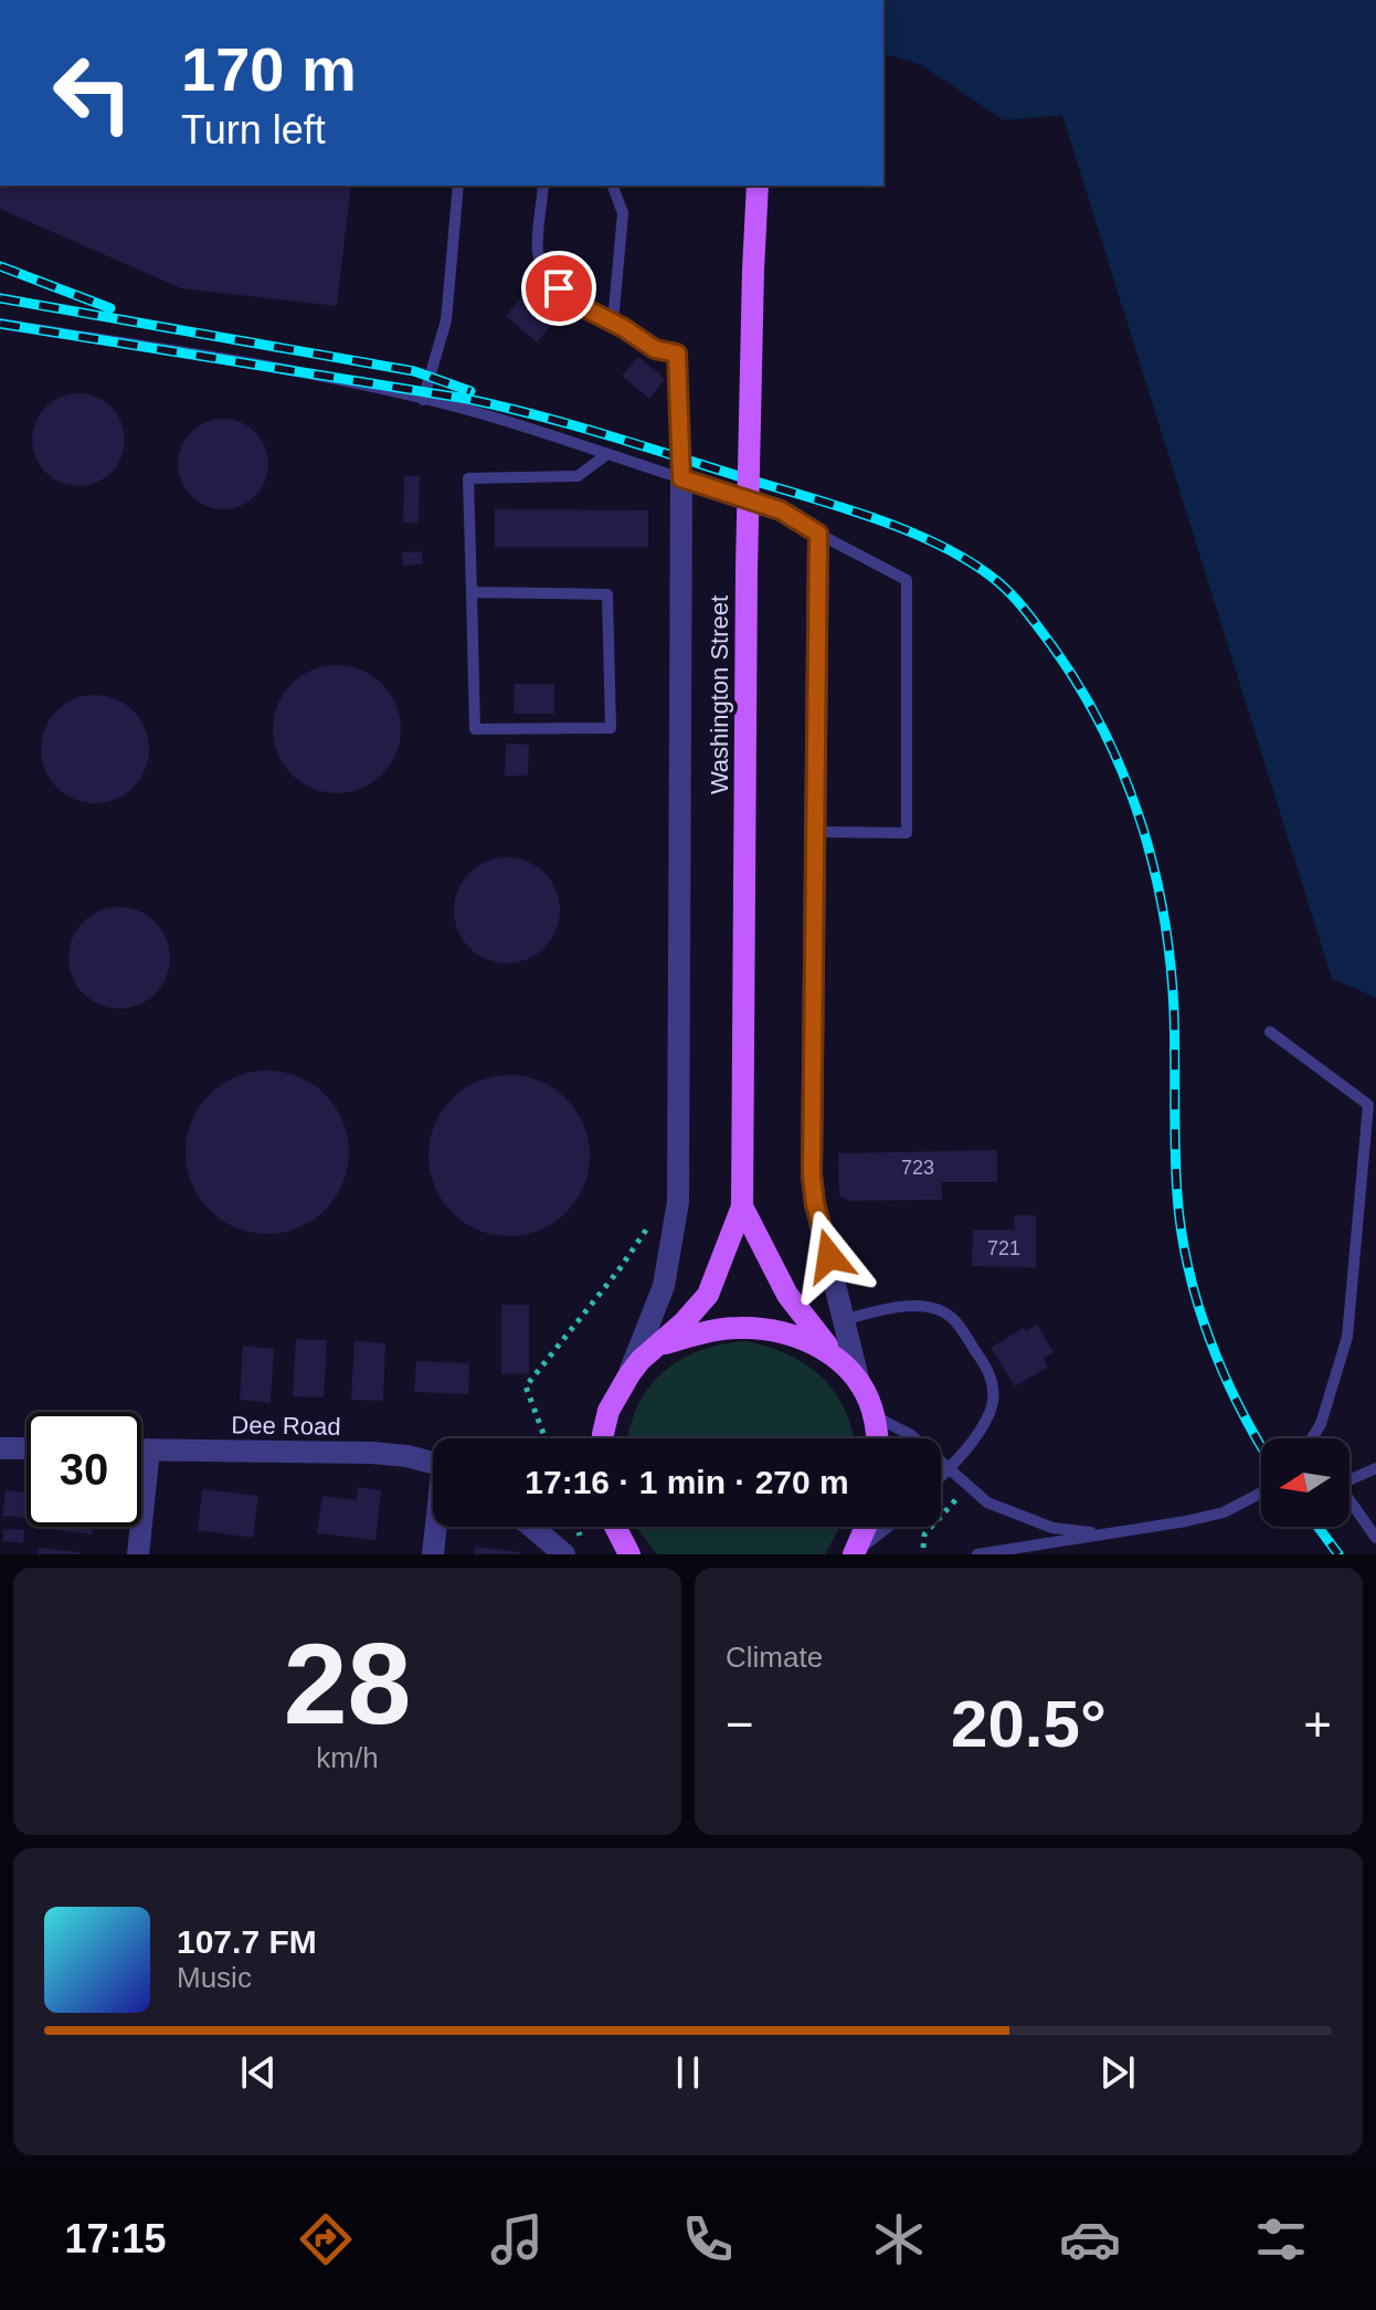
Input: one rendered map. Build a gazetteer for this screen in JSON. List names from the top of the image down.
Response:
{
  "streets": {
    "main road": ["Washington Street"],
    "street": ["Dee Road"]
  },
  "house_numbers": ["723", "721"],
  "north": "left",
  "page": {
    "turn": ["170 m", "Turn left"],
    "limit": "30",
    "trip": "17:16 · 1 min · 270 m",
    "tile": [
      ["28", "km/h"],
      "Climate"
    ],
    "heat": ["−", "20.5°", "+"],
    "song": ["107.7 FM", "Music"],
    "tabs": "17:15"
  }
}
